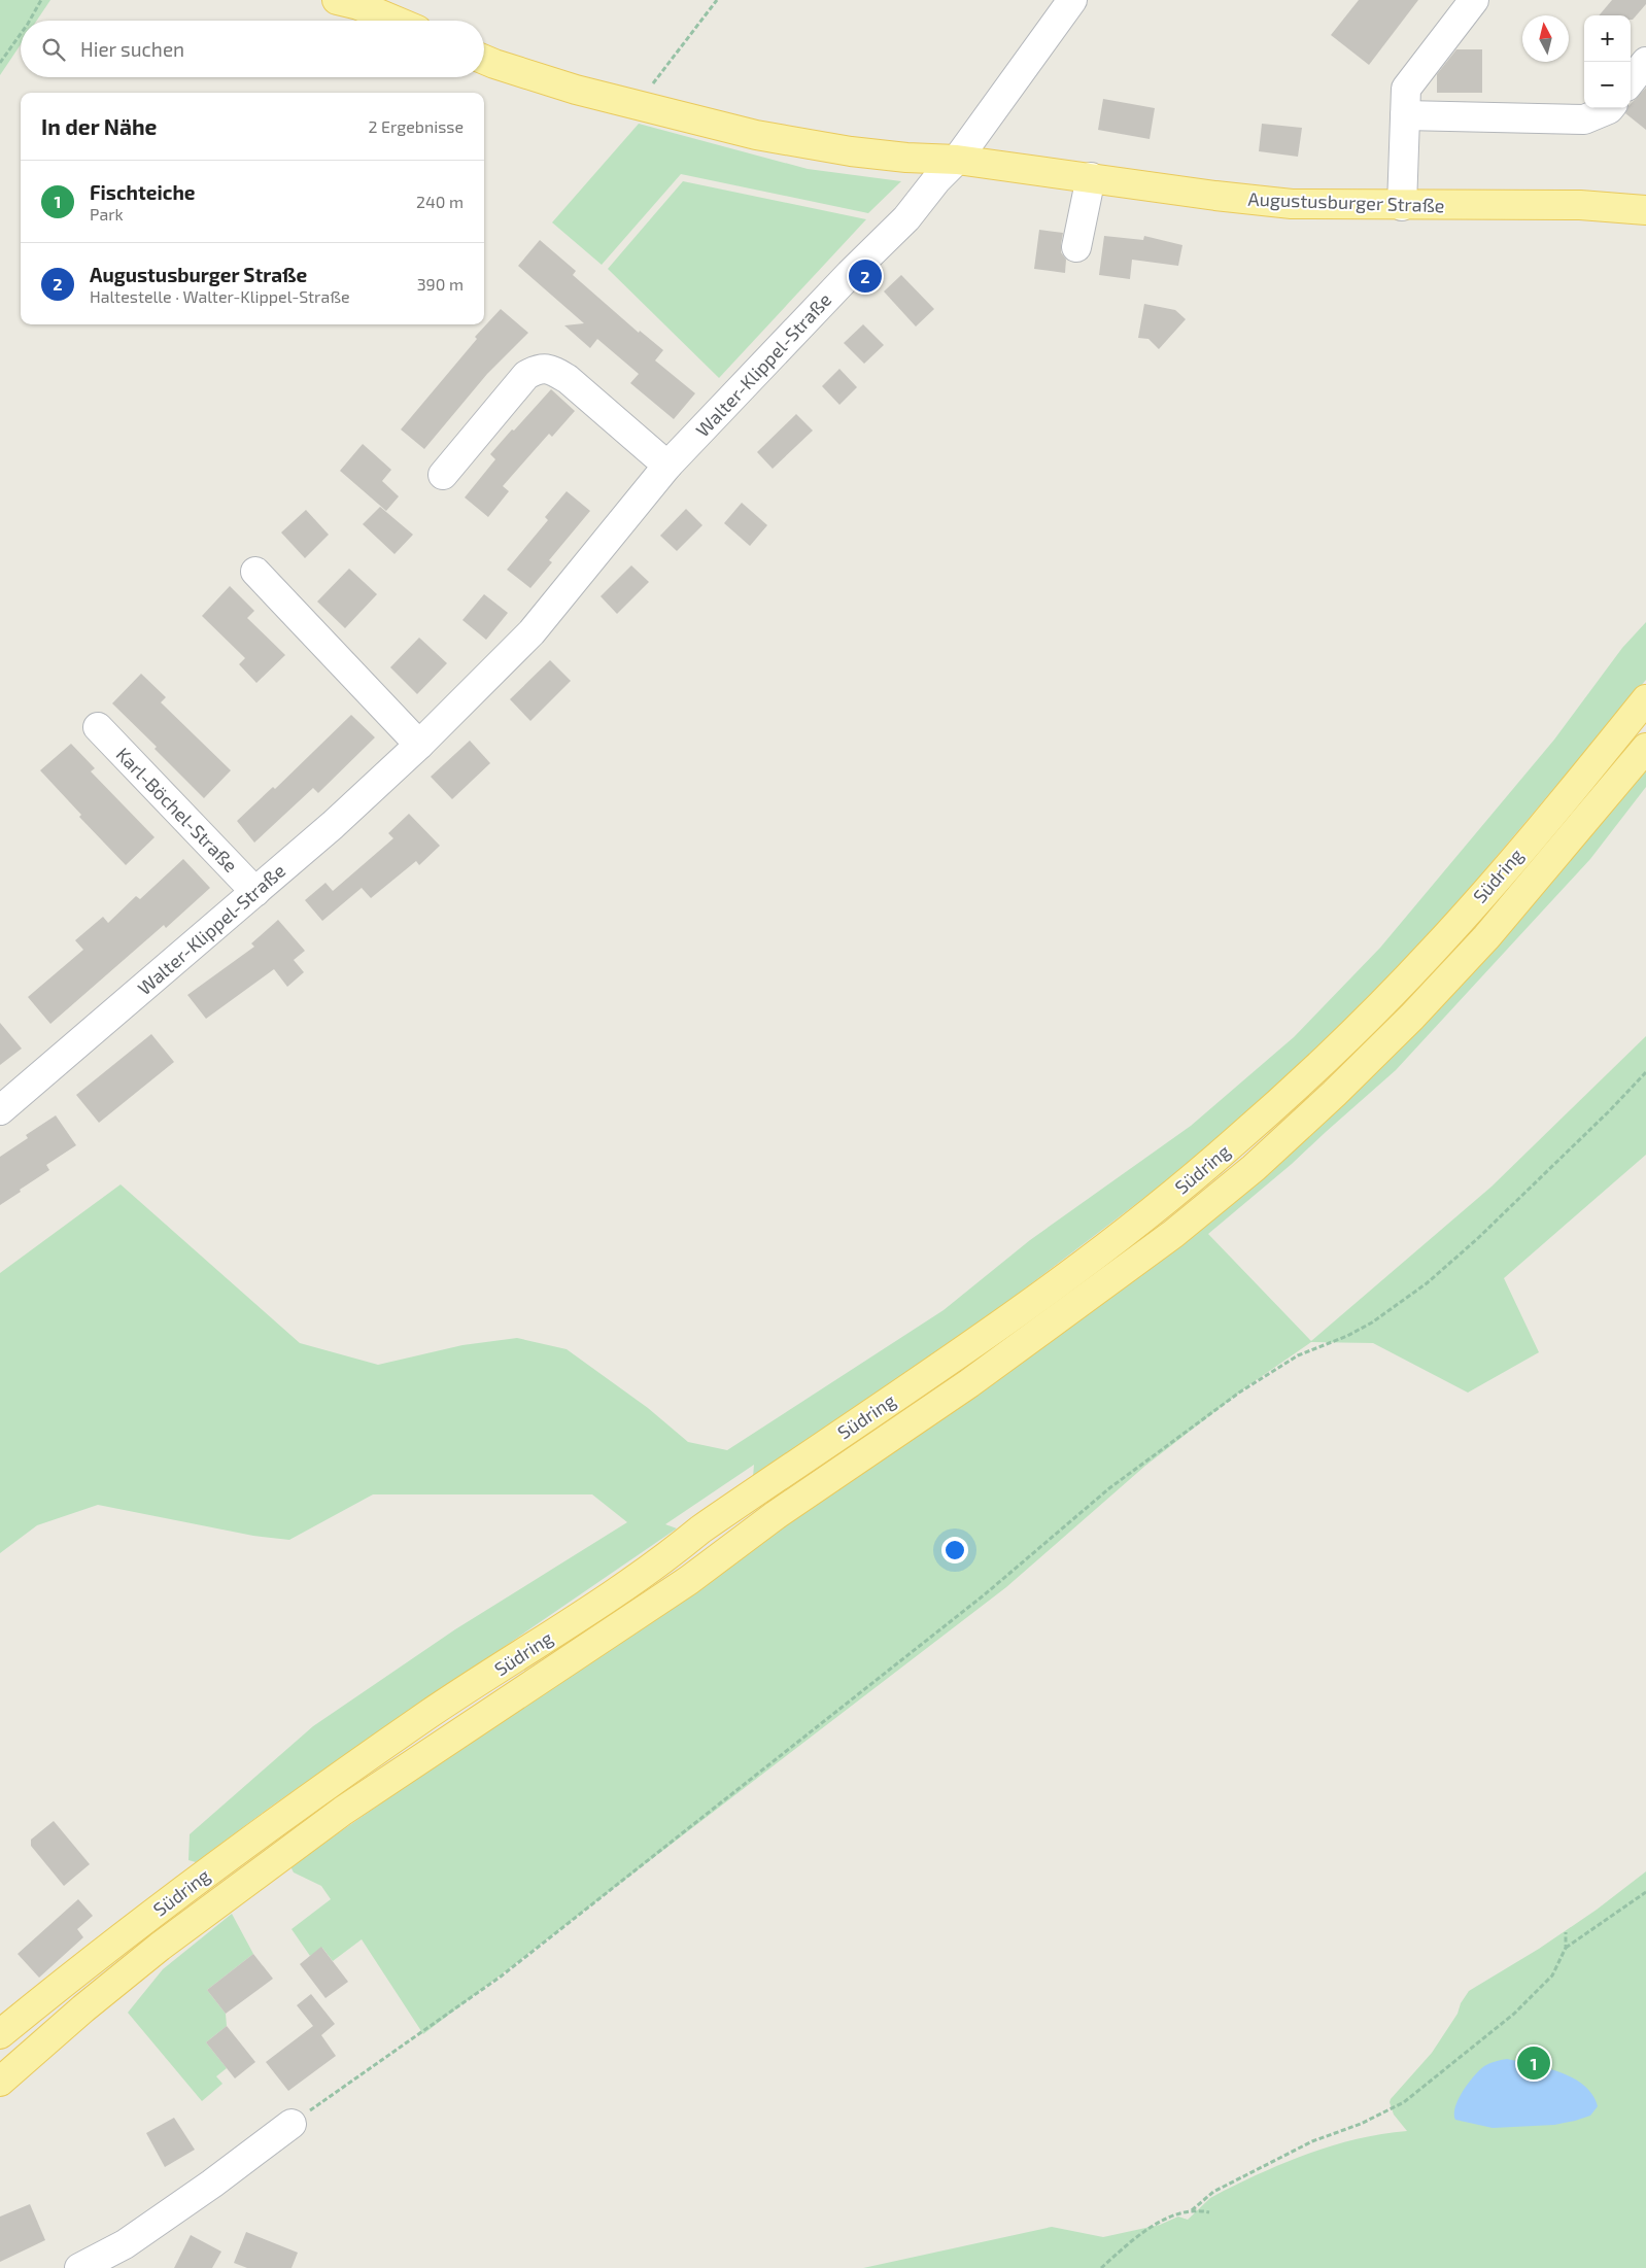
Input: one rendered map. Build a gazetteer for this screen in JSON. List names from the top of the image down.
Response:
{
  "streets": {
    "main road": ["Augustusburger Straße", "Südring"],
    "street": ["Walter-Klippel-Straße", "Karl-Böchel-Straße"]
  },
  "crossings": [
    ["Augustusburger Straße", "Walter-Klippel-Straße"],
    ["Walter-Klippel-Straße", "Karl-Böchel-Straße"]
  ],
  "north": "top",
  "page": {
    "map_buttons": ["+", "−"],
    "search": "Hier suchen",
    "heading": ["In der Nähe", "2 Ergebnisse"],
    "list": [
      {
        "mark": "1",
        "name": "Fischteiche",
        "note": "Park",
        "value": "240 m"
      },
      {
        "mark": "2",
        "name": "Augustusburger Straße",
        "note": "Haltestelle · Walter-Klippel-Straße",
        "value": "390 m"
      }
    ],
    "pins": ["2", "1"]
  }
}
